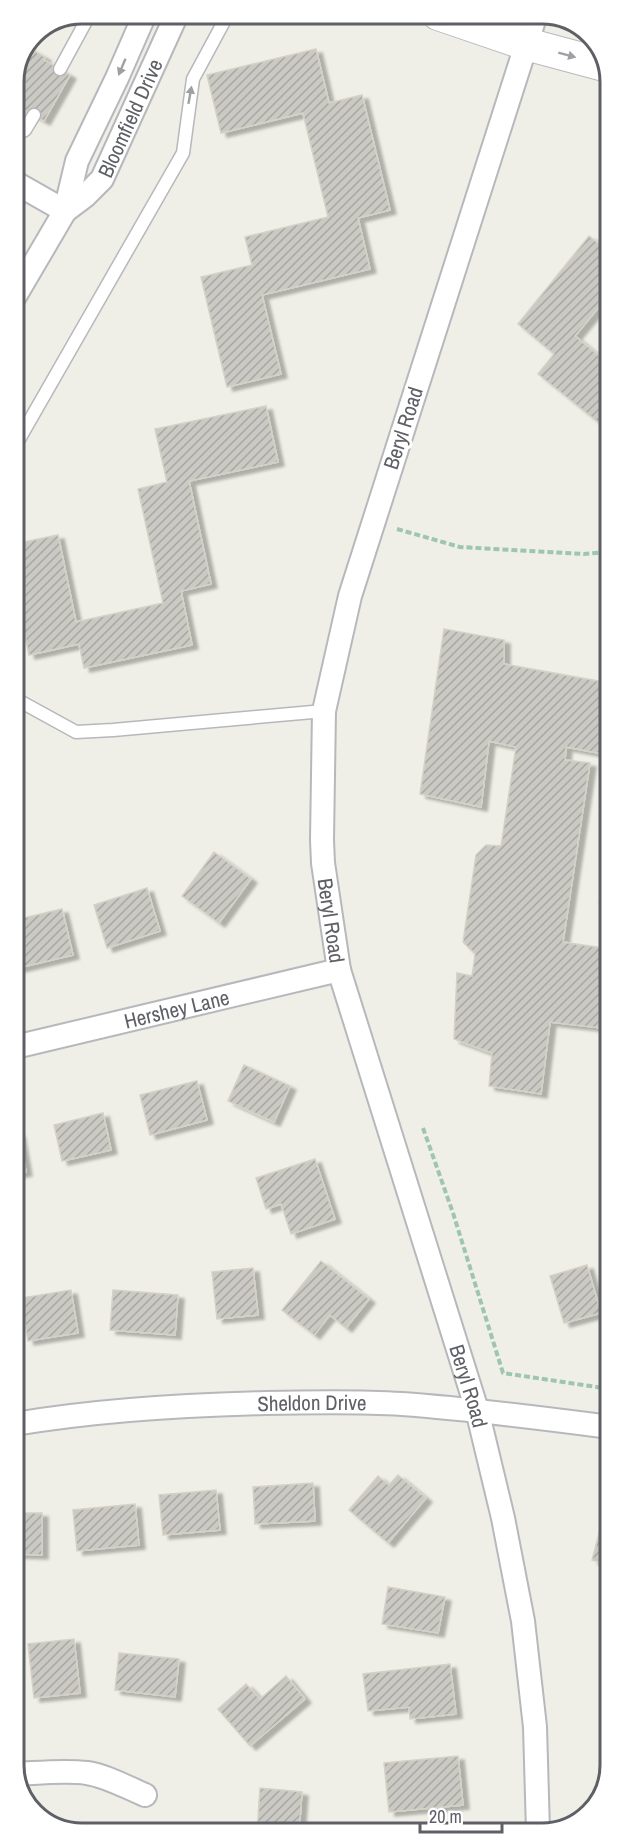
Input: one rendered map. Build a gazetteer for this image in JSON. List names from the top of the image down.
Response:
{
  "streets": {
    "street": [
      "Bloomfield Drive",
      "Beryl Road",
      "Hershey Lane",
      "Sheldon Drive"
    ]
  },
  "crossings": [
    ["Beryl Road", "Hershey Lane"],
    ["Beryl Road", "Sheldon Drive"]
  ],
  "scale_bar": "20 m"
}
